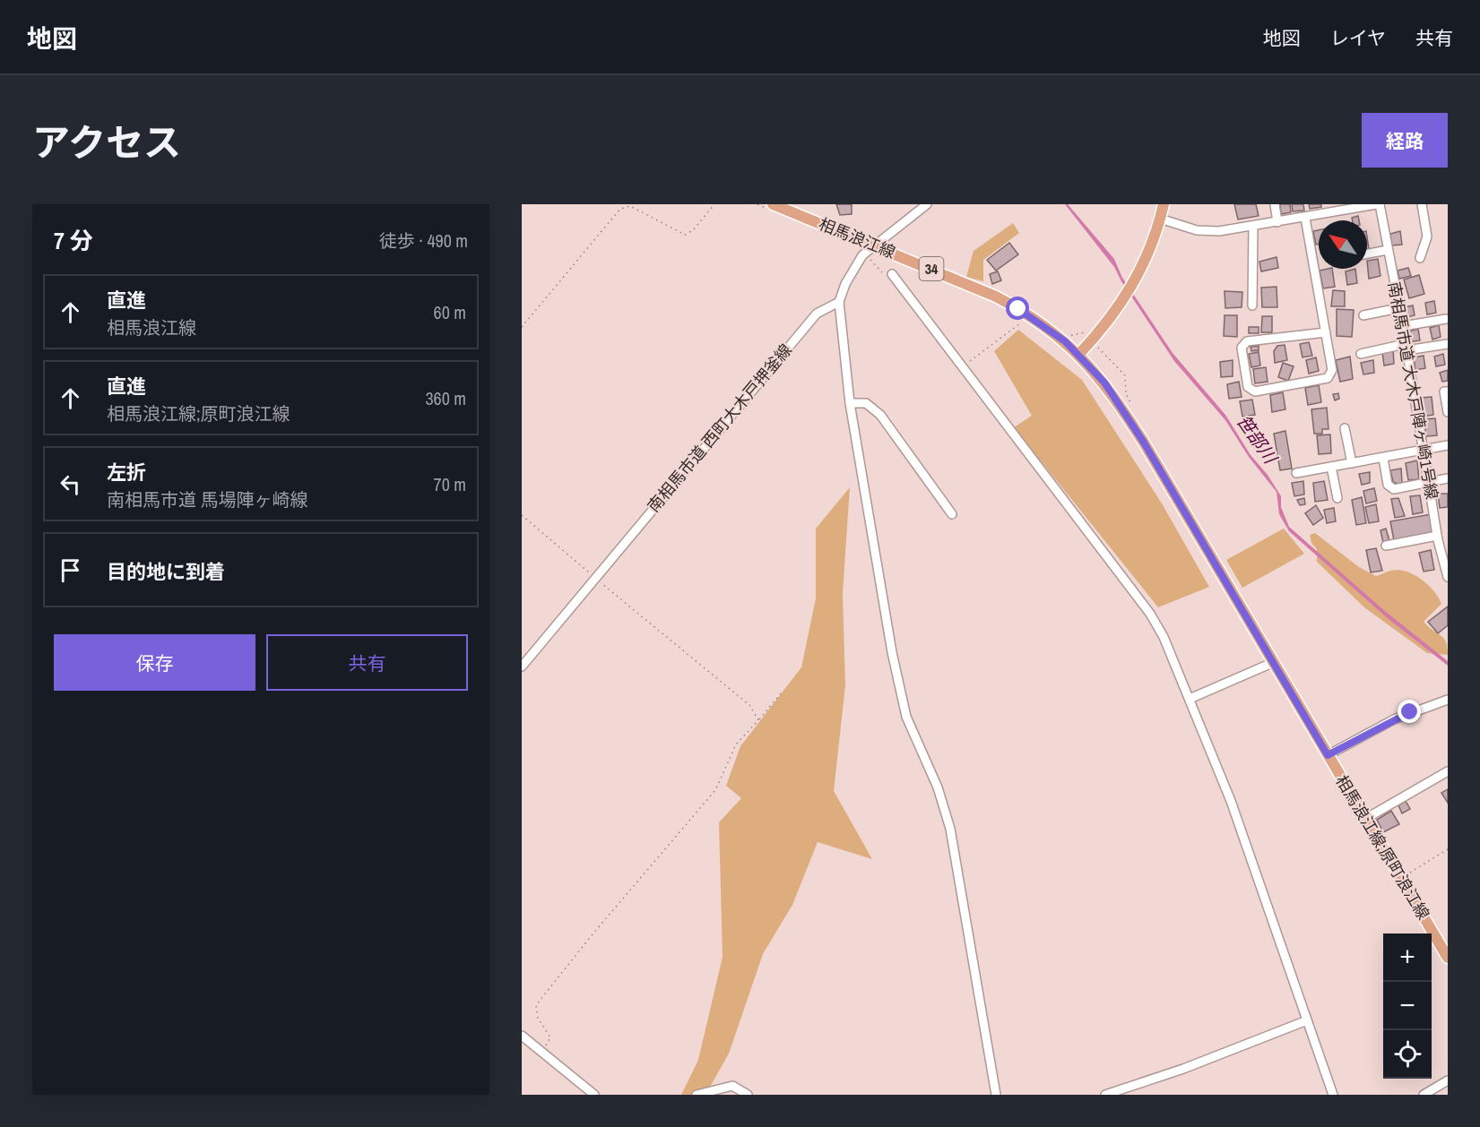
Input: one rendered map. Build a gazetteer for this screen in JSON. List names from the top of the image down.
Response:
{
  "streets": {
    "main road": ["相馬浪江線", "34", "相馬浪江線;原町浪江線"],
    "street": ["南相馬市道 大木戸陣ヶ崎1号線", "南相馬市道 西町大木戸押釜線"]
  },
  "crossings": [
    ["相馬浪江線", "相馬浪江線;原町浪江線"]
  ],
  "water": ["笹部川"],
  "north": "top left",
  "page": {
    "header": "地図",
    "nav": ["地図", "レイヤ", "共有"],
    "title": "アクセス",
    "buttons": [
      "経路",
      ["保存", "共有"]
    ],
    "heading": ["7 分", "徒歩 · 490 m"],
    "list": [
      ["直進", "相馬浪江線", "60 m"],
      ["直進", "相馬浪江線;原町浪江線", "360 m"],
      ["左折", "南相馬市道 馬場陣ヶ崎線", "70 m"],
      "目的地に到着"
    ],
    "map_buttons": ["+", "−"]
  }
}
